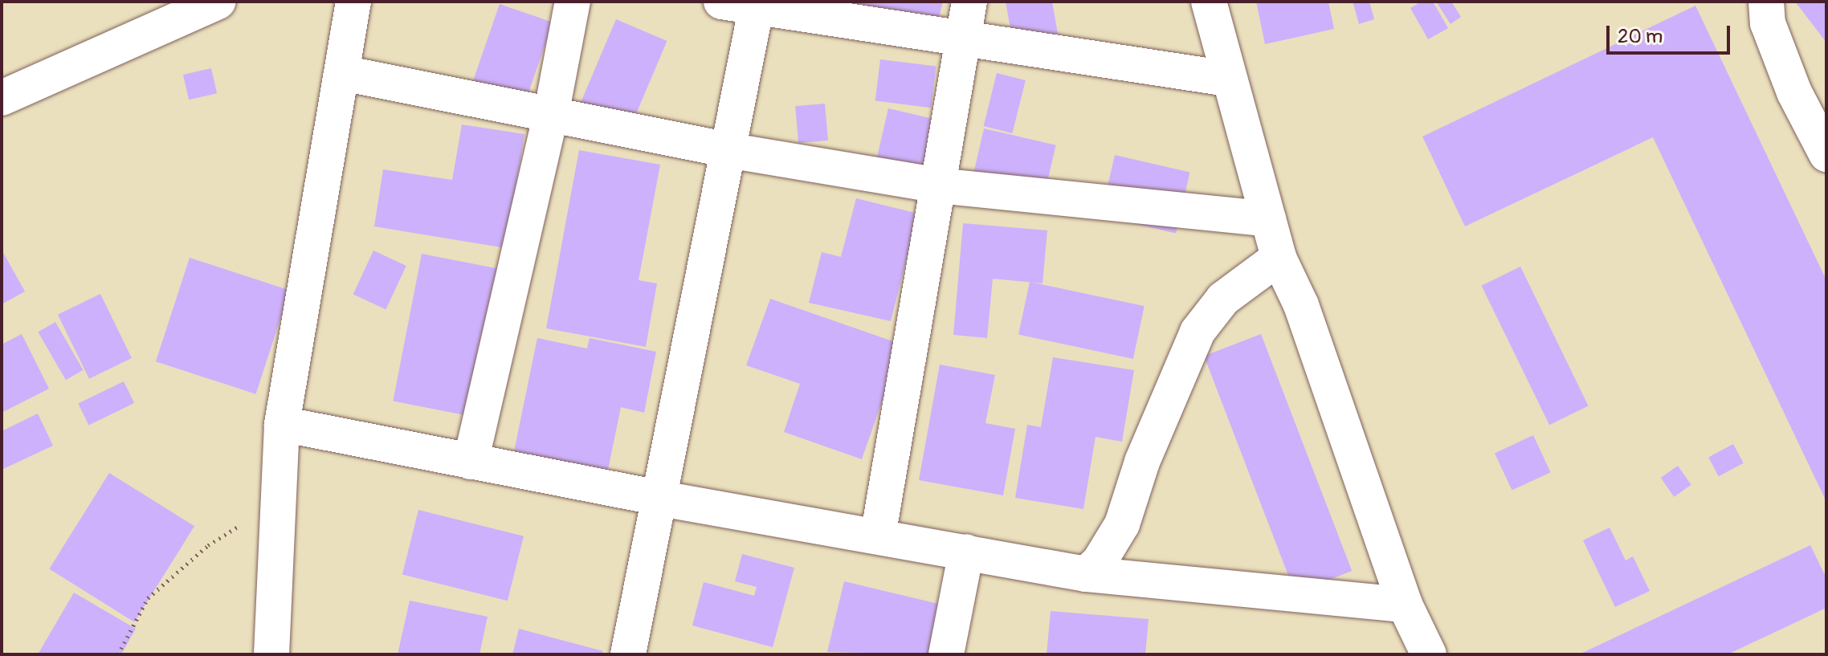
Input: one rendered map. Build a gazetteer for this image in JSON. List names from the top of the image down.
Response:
{
  "scale_bar": "20 m"
}
